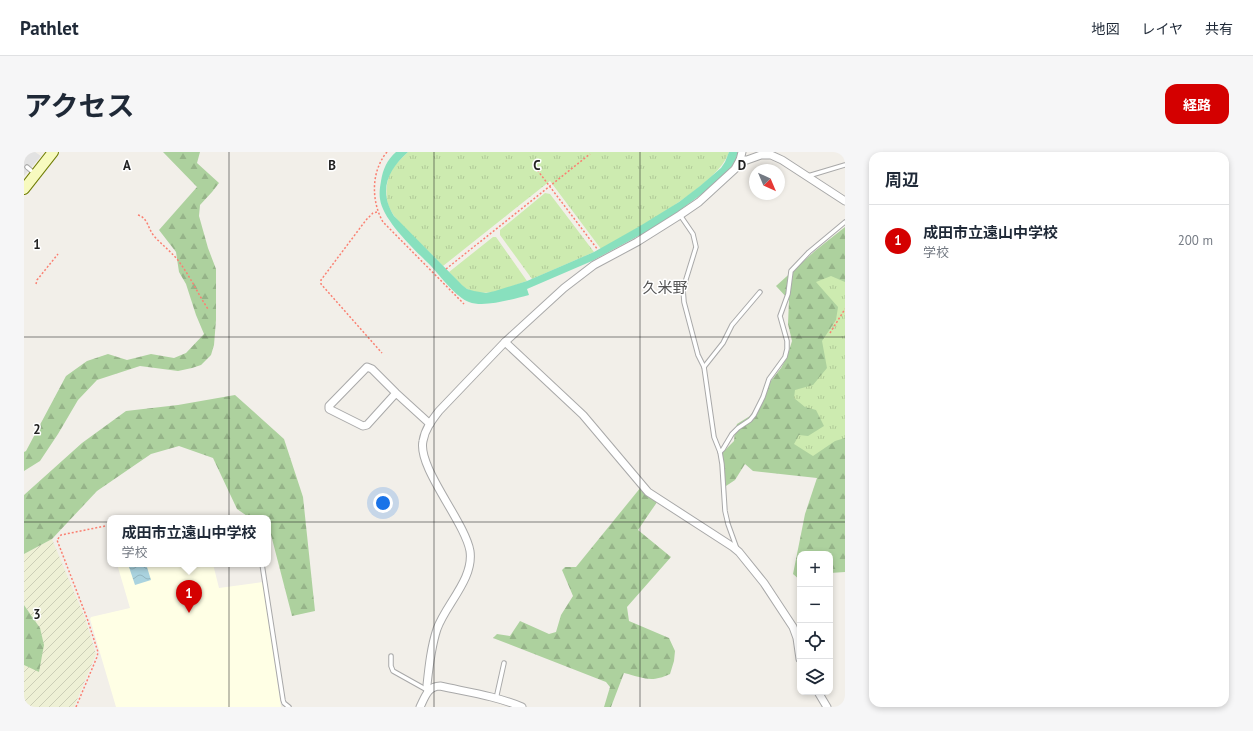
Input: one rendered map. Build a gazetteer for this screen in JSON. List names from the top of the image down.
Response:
{
  "districts": ["久米野"],
  "north": "bottom right",
  "page": {
    "header": "Pathlet",
    "nav": ["地図", "レイヤ", "共有"],
    "title": "アクセス",
    "buttons": "経路",
    "heading": "周辺",
    "list": [
      {
        "mark": "1",
        "name": "成田市立遠山中学校",
        "note": "学校",
        "value": "200 m"
      }
    ],
    "popup": ["成田市立遠山中学校", "学校"],
    "map_buttons": ["+", "−"],
    "pins": "1"
  },
  "grid": {
    "columns": [
      "A",
      "B",
      "C",
      "D"
    ],
    "rows": ["1", "2", "3"]
  }
}
